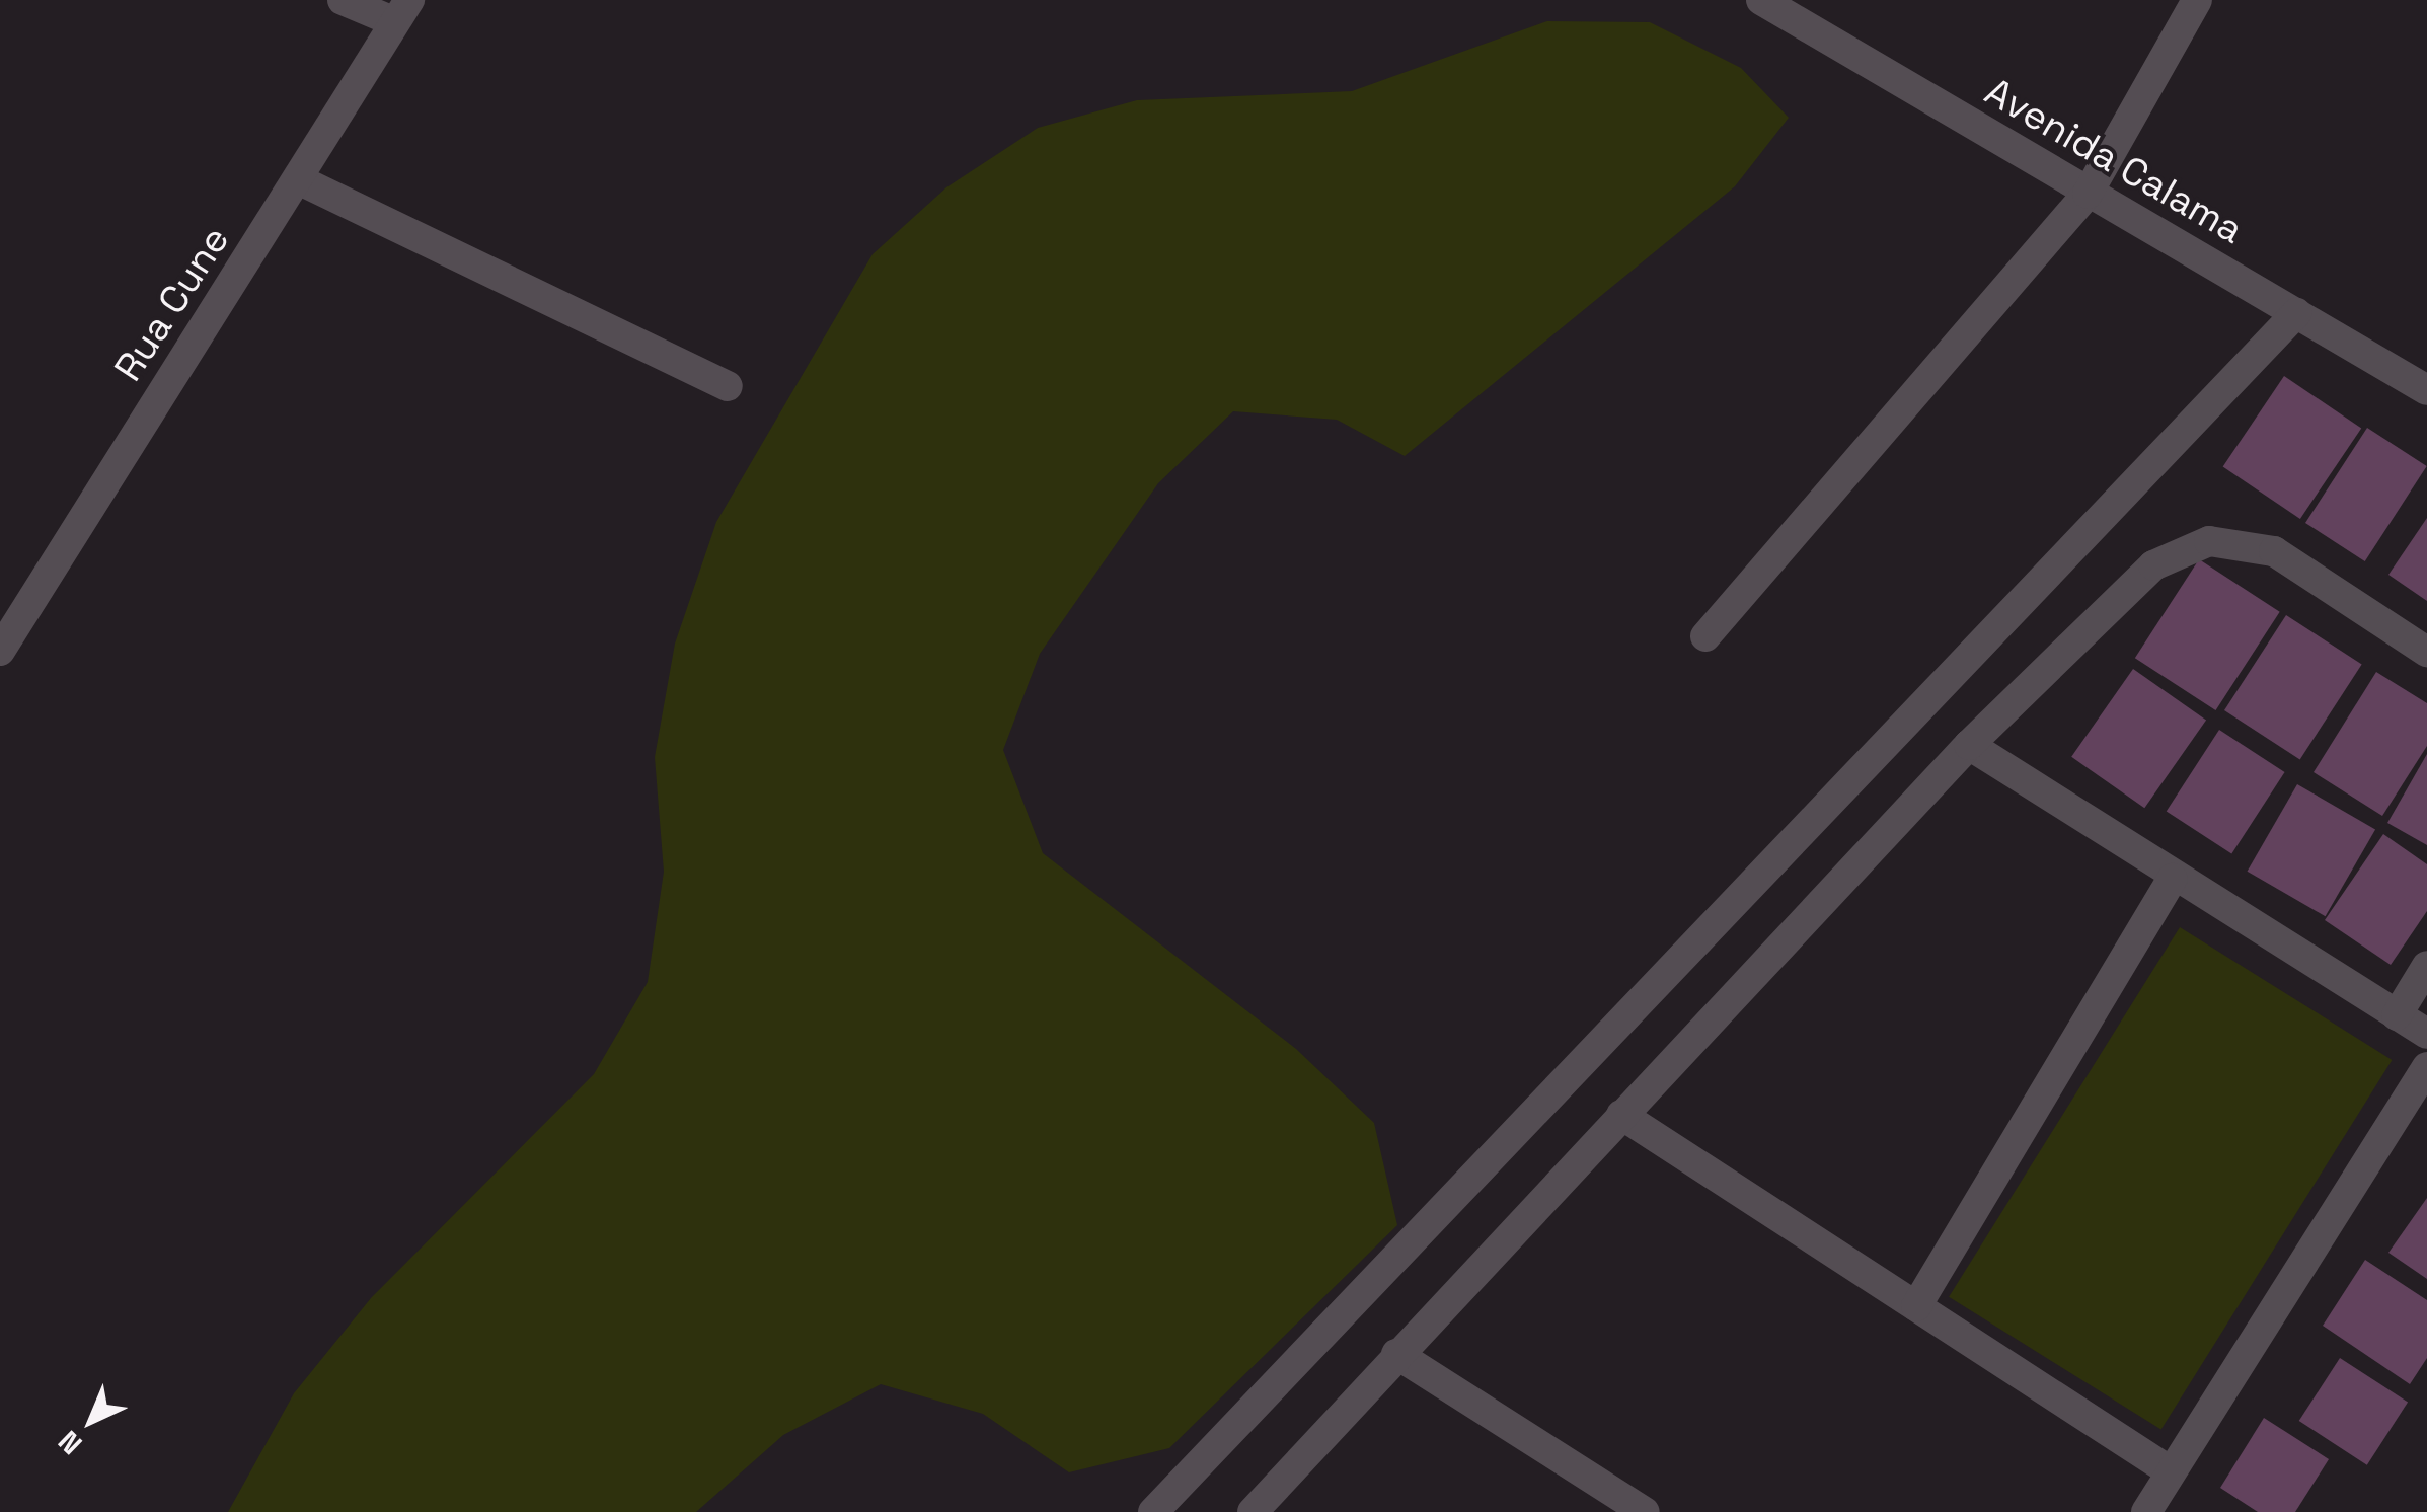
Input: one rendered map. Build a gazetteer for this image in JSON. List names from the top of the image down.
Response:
{
  "streets": {
    "street": ["Avenida Calama", "Rua Cune"]
  },
  "north": "bottom left"
}
